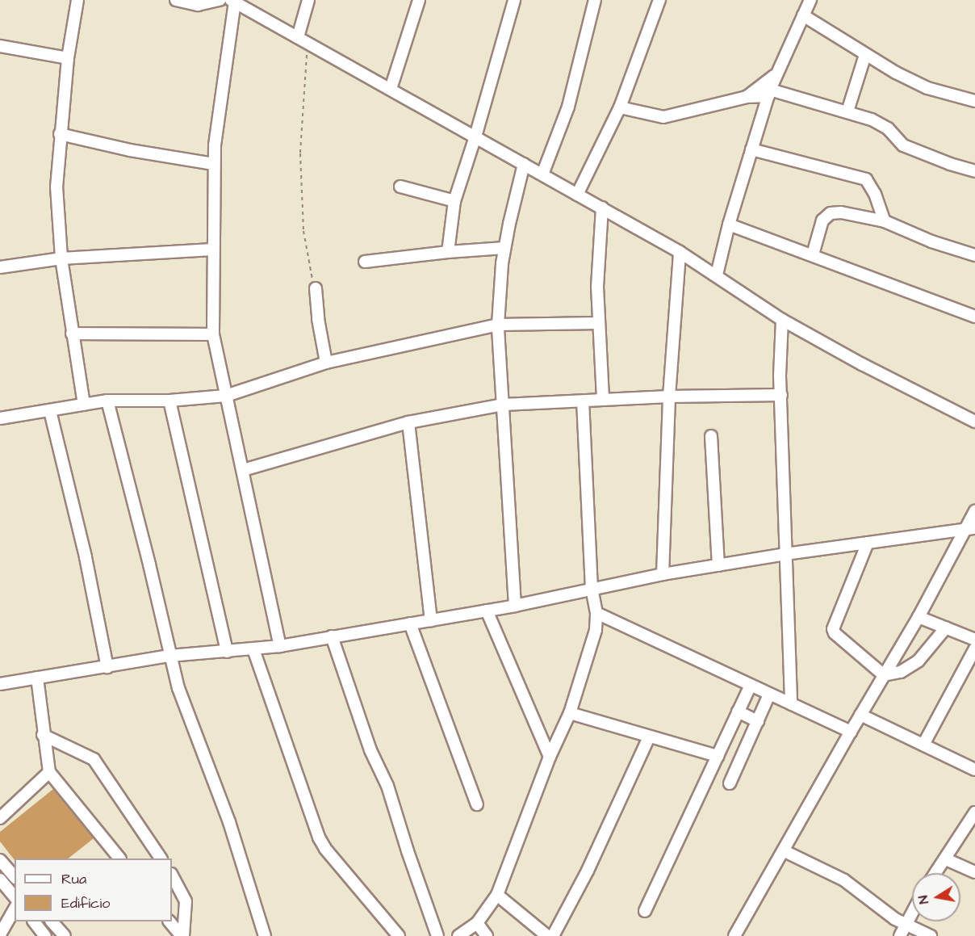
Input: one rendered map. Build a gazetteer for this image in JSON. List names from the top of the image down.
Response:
{
  "legend": ["Rua", "Edifício"],
  "north": "left"
}
